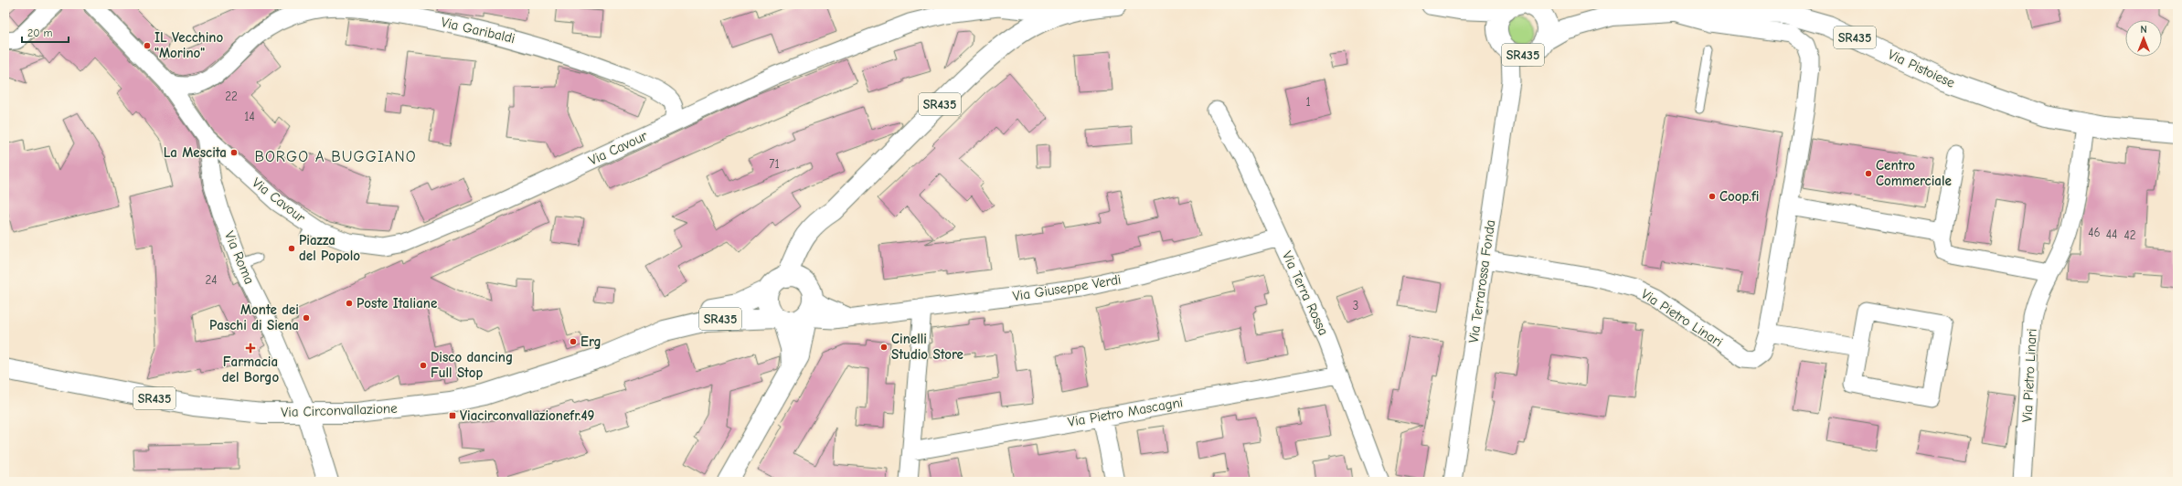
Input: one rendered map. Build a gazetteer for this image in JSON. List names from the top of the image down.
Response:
{
  "streets": {
    "main road": ["SR435", "Via Pistoiese", "Via Circonvallazione"],
    "street": [
      "Via Garibaldi",
      "Via Cavour",
      "Via Roma",
      "Via Terrarossa Fonda",
      "Via Giuseppe Verdi",
      "Via Terra Rossa",
      "Via Pietro Linari",
      "Via Pietro Mascagni"
    ]
  },
  "crossings": [
    ["Via Garibaldi", "Via Cavour"],
    ["SR435", "Via Pistoiese"],
    ["SR435", "Via Cavour"],
    ["SR435", "Via Terrarossa Fonda"],
    ["SR435", "Via Giuseppe Verdi"],
    ["SR435", "Via Circonvallazione"],
    ["Via Pistoiese", "Via Terrarossa Fonda"],
    ["Via Pistoiese", "Via Pietro Linari"],
    ["Via Cavour", "Via Roma"],
    ["Via Roma", "Via Circonvallazione"],
    ["Via Terrarossa Fonda", "Via Pietro Linari"],
    ["Via Giuseppe Verdi", "Via Terra Rossa"],
    ["Via Giuseppe Verdi", "Via Circonvallazione"],
    ["Via Terra Rossa", "Via Pietro Mascagni"]
  ],
  "districts": ["BORGO A BUGGIANO"],
  "places": {
    "other": [
      "IL Vecchino \"Morino\"",
      "La Mescita",
      "Centro Commerciale",
      "Coop.fi",
      "Piazza del Popolo",
      "Poste Italiane",
      "Monte dei Paschi di Siena",
      "Erg",
      "Cinelli Studio Store",
      "Disco dancing Full Stop"
    ],
    "health": ["Farmacia del Borgo"],
    "transit": ["Viacirconvallazionefr.49"]
  },
  "house_numbers": [
    "22",
    "1",
    "14",
    "71",
    "46",
    "44",
    "42",
    "24",
    "3"
  ],
  "scale_bar": "20 m",
  "north": "top"
}
